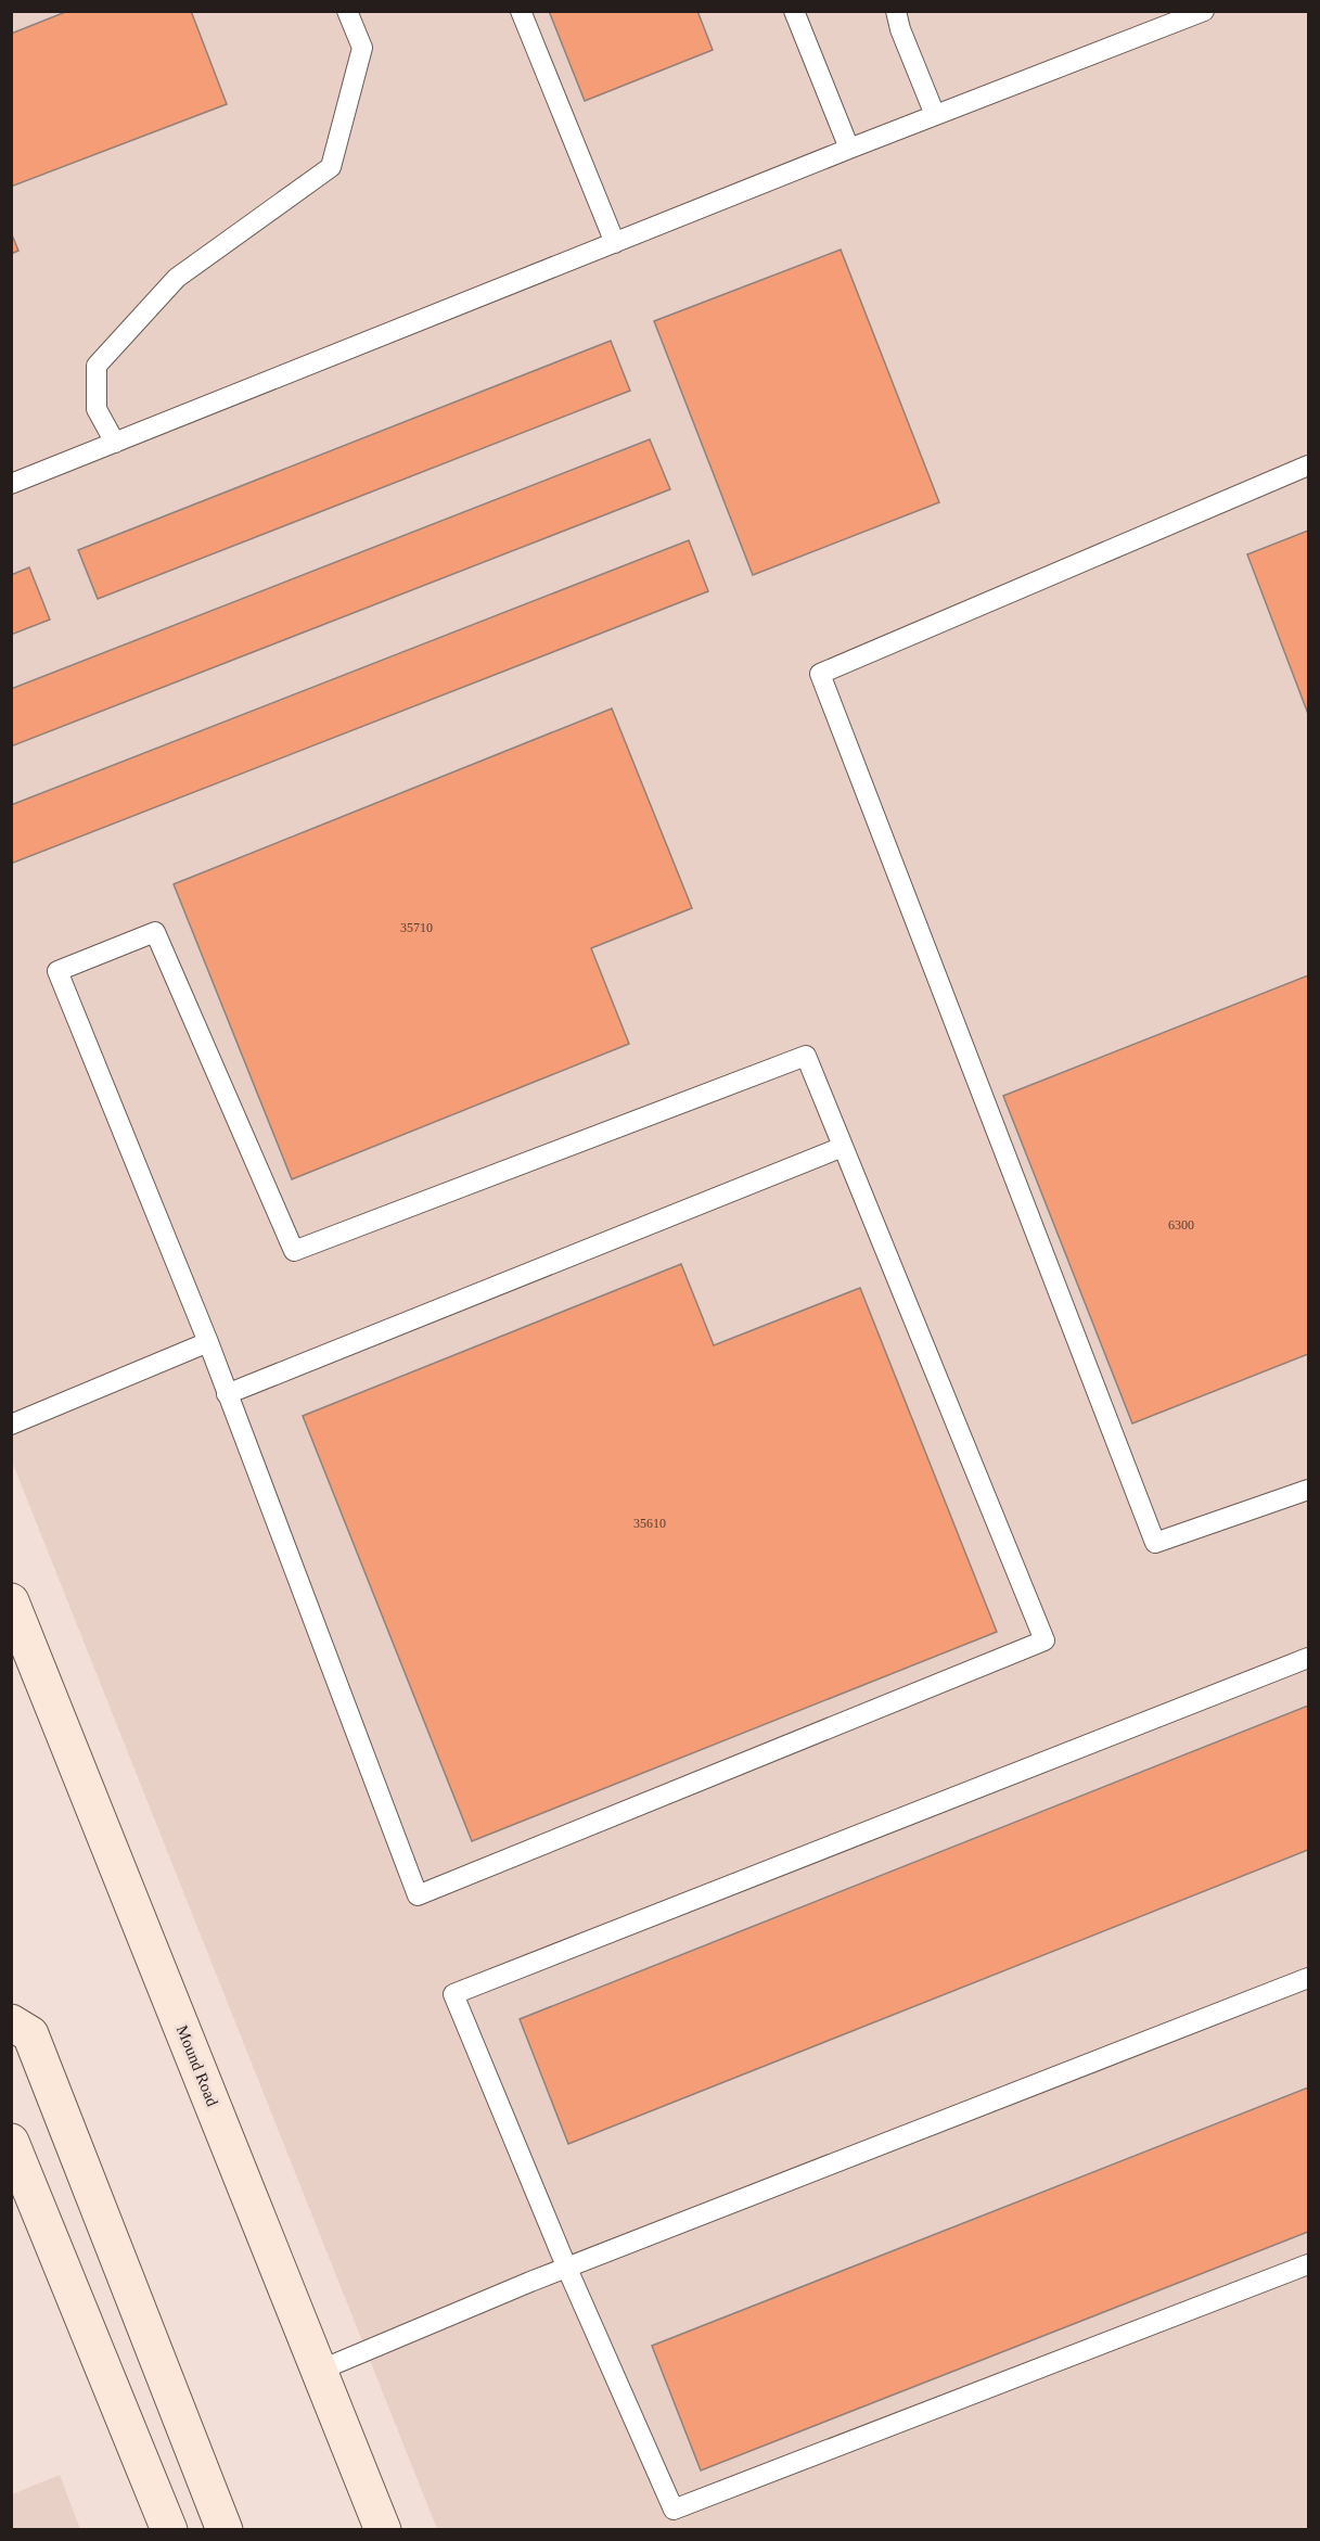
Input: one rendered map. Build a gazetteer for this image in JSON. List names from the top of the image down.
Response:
{
  "streets": {
    "main road": ["Mound Road"]
  },
  "house_numbers": ["35710", "6300", "35610"]
}
